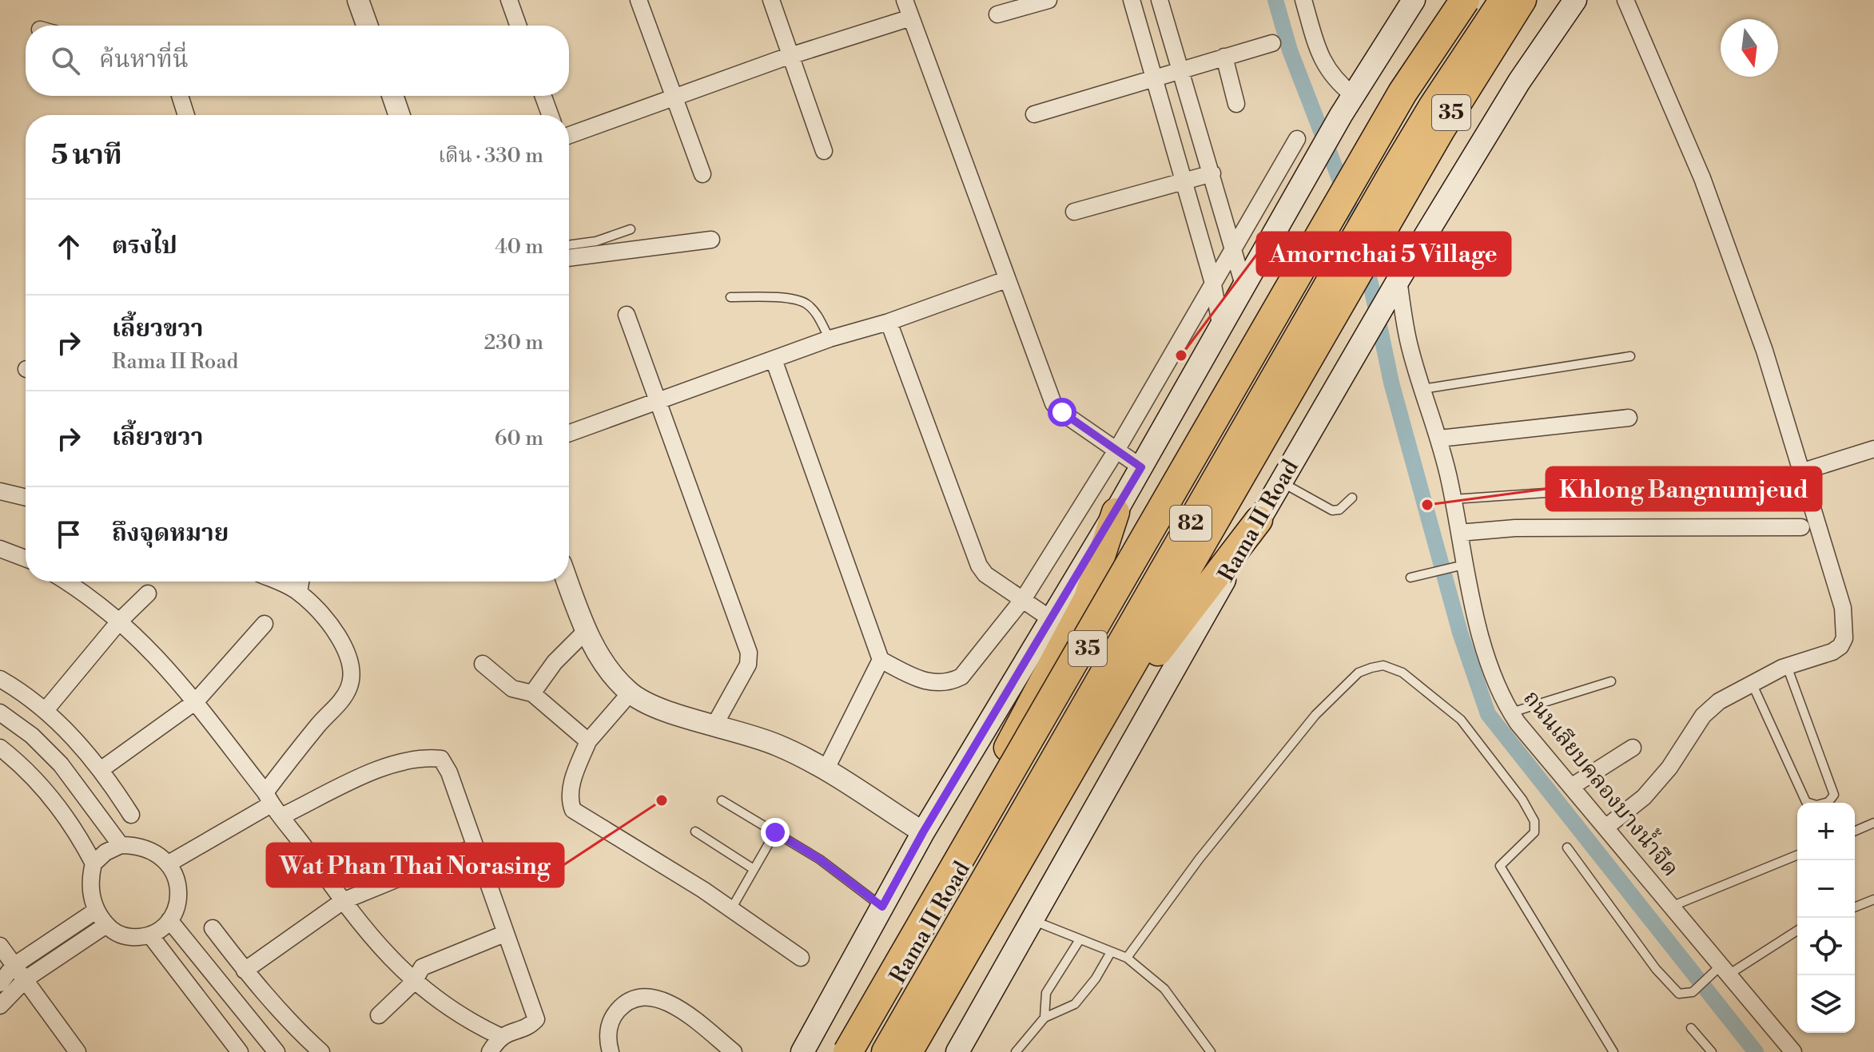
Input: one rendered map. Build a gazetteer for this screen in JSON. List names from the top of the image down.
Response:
{
  "streets": {
    "highway": ["35", "Rama II Road", "82"],
    "street": ["ถนนเลียบคลองบางน้ำจืด"]
  },
  "crossings": [
    ["Rama II Road", "ถนนเลียบคลองบางน้ำจืด"]
  ],
  "places": ["Amornchai 5 Village", "Khlong Bangnumjeud", "Wat Phan Thai Norasing"],
  "north": "bottom",
  "page": {
    "search": "ค้นหาที่นี่",
    "heading": ["5 นาที", "เดิน · 330 m"],
    "list": [
      ["ตรงไป", "40 m"],
      ["เลี้ยวขวา", "Rama II Road", "230 m"],
      ["เลี้ยวขวา", "60 m"],
      "ถึงจุดหมาย"
    ],
    "map_buttons": ["+", "−"]
  }
}
